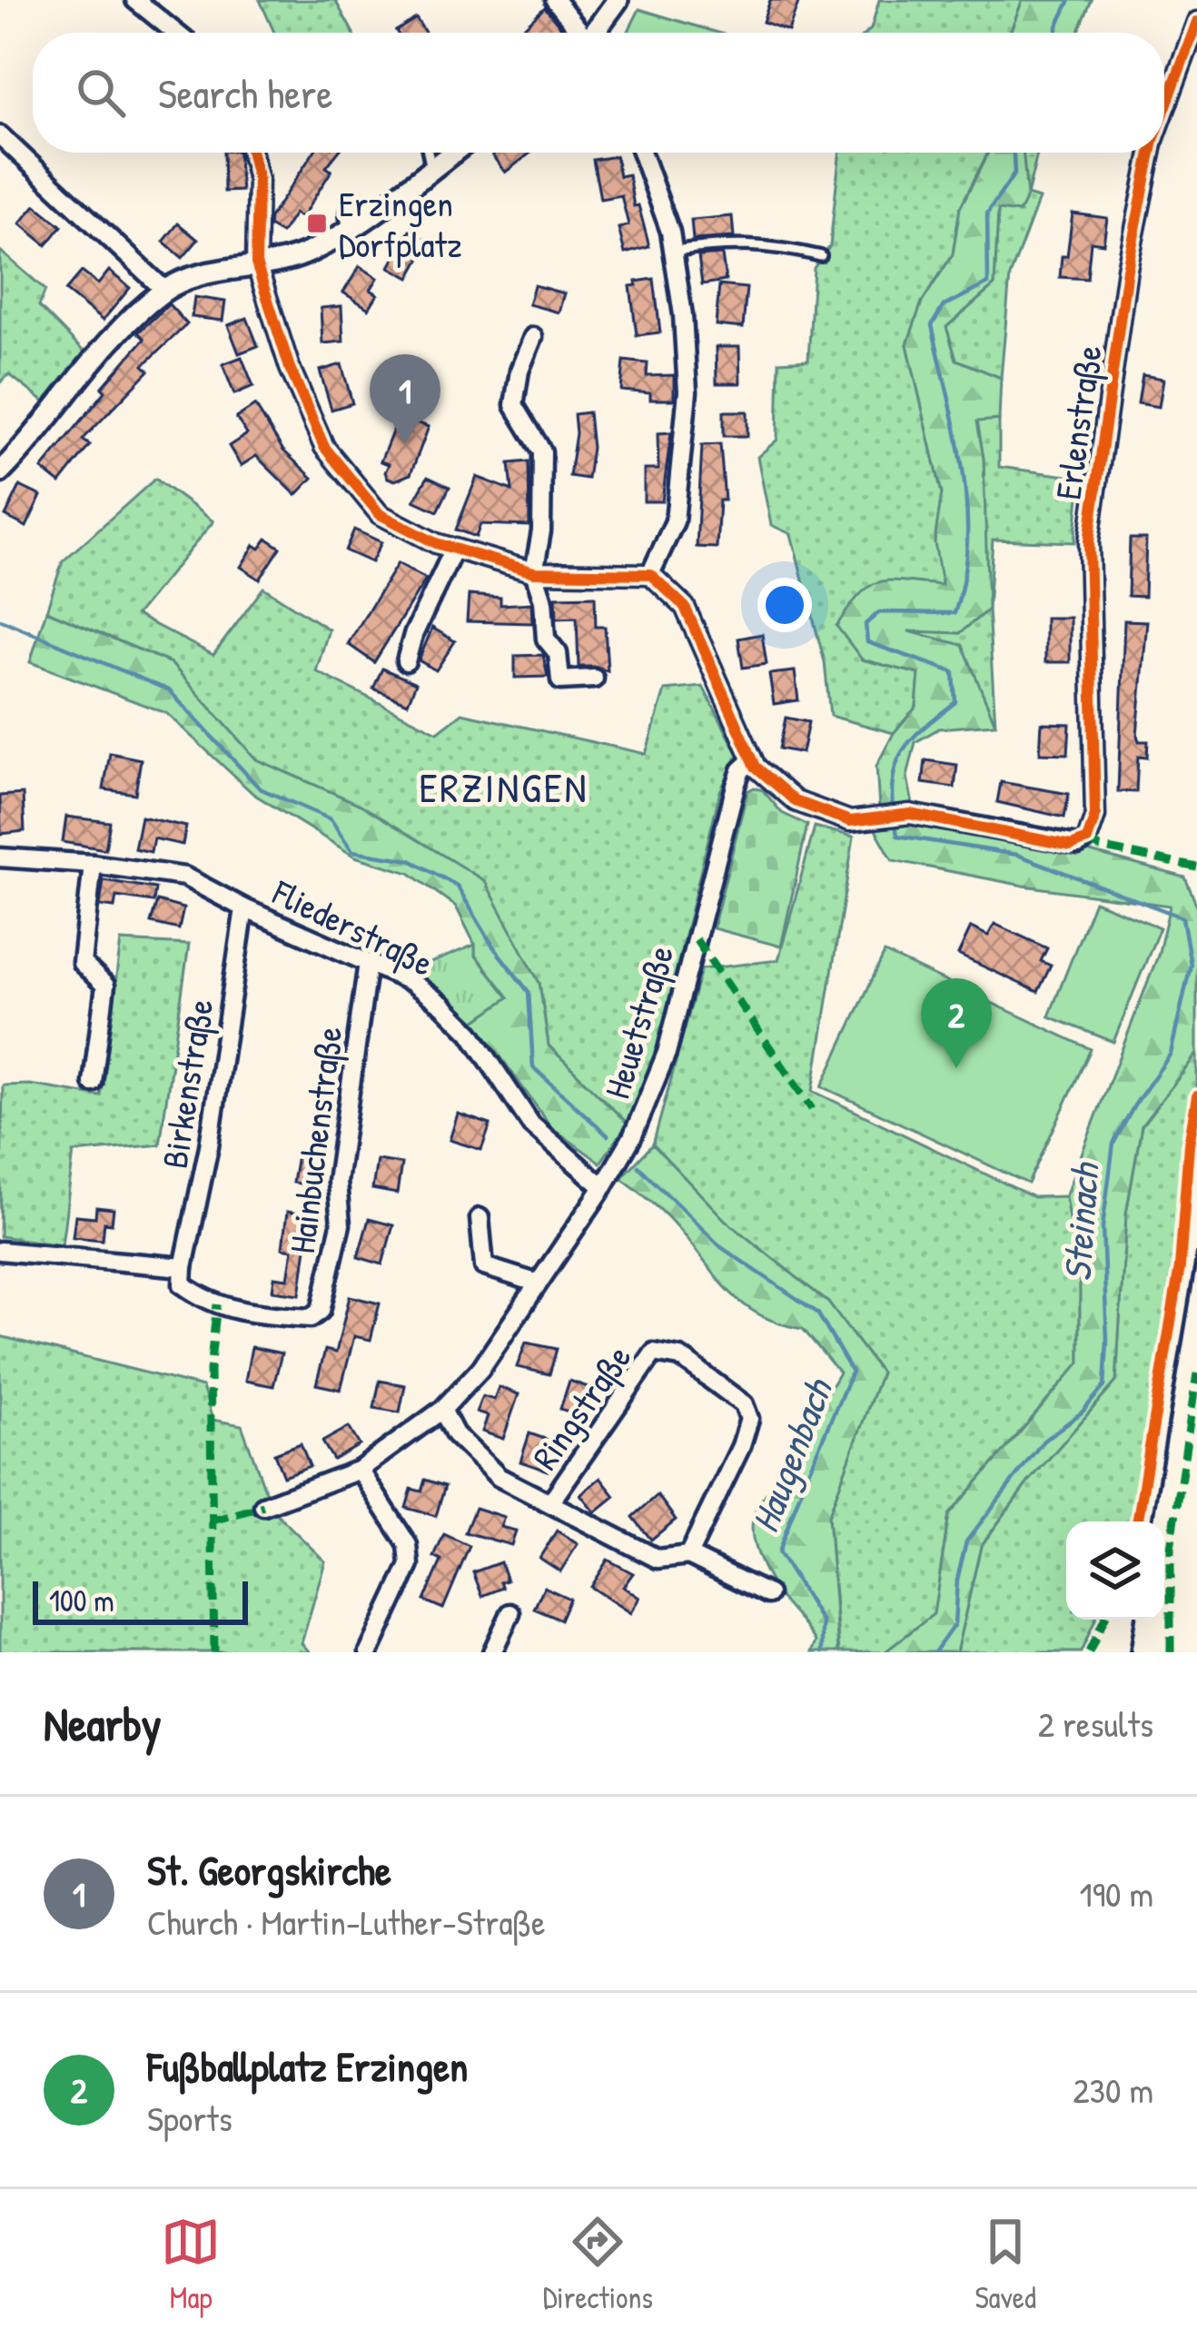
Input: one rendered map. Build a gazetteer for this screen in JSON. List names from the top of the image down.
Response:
{
  "streets": {
    "street": [
      "Erlenstraße",
      "Fliederstraße",
      "Heuetstraße",
      "Birkenstraße",
      "Hainbuchenstraße",
      "Ringstraße"
    ]
  },
  "crossings": [
    ["Erlenstraße", "Heuetstraße"],
    ["Fliederstraße", "Heuetstraße"],
    ["Fliederstraße", "Birkenstraße"],
    ["Fliederstraße", "Hainbuchenstraße"],
    ["Heuetstraße", "Ringstraße"],
    ["Birkenstraße", "Hainbuchenstraße"]
  ],
  "districts": ["ERZINGEN"],
  "water": ["Steinach", "Haugenbach"],
  "places": {
    "transit": ["Erzingen Dorfplatz"]
  },
  "scale_bar": "100 m",
  "page": {
    "search": "Search here",
    "pins": ["1", "2"],
    "scale": "100 m",
    "heading": ["Nearby", "2 results"],
    "list": [
      {
        "mark": "1",
        "name": "St. Georgskirche",
        "note": "Church · Martin-Luther-Straße",
        "value": "190 m"
      },
      {
        "mark": "2",
        "name": "Fußballplatz Erzingen",
        "note": "Sports",
        "value": "230 m"
      }
    ],
    "nav": ["Map", "Directions", "Saved"]
  }
}
